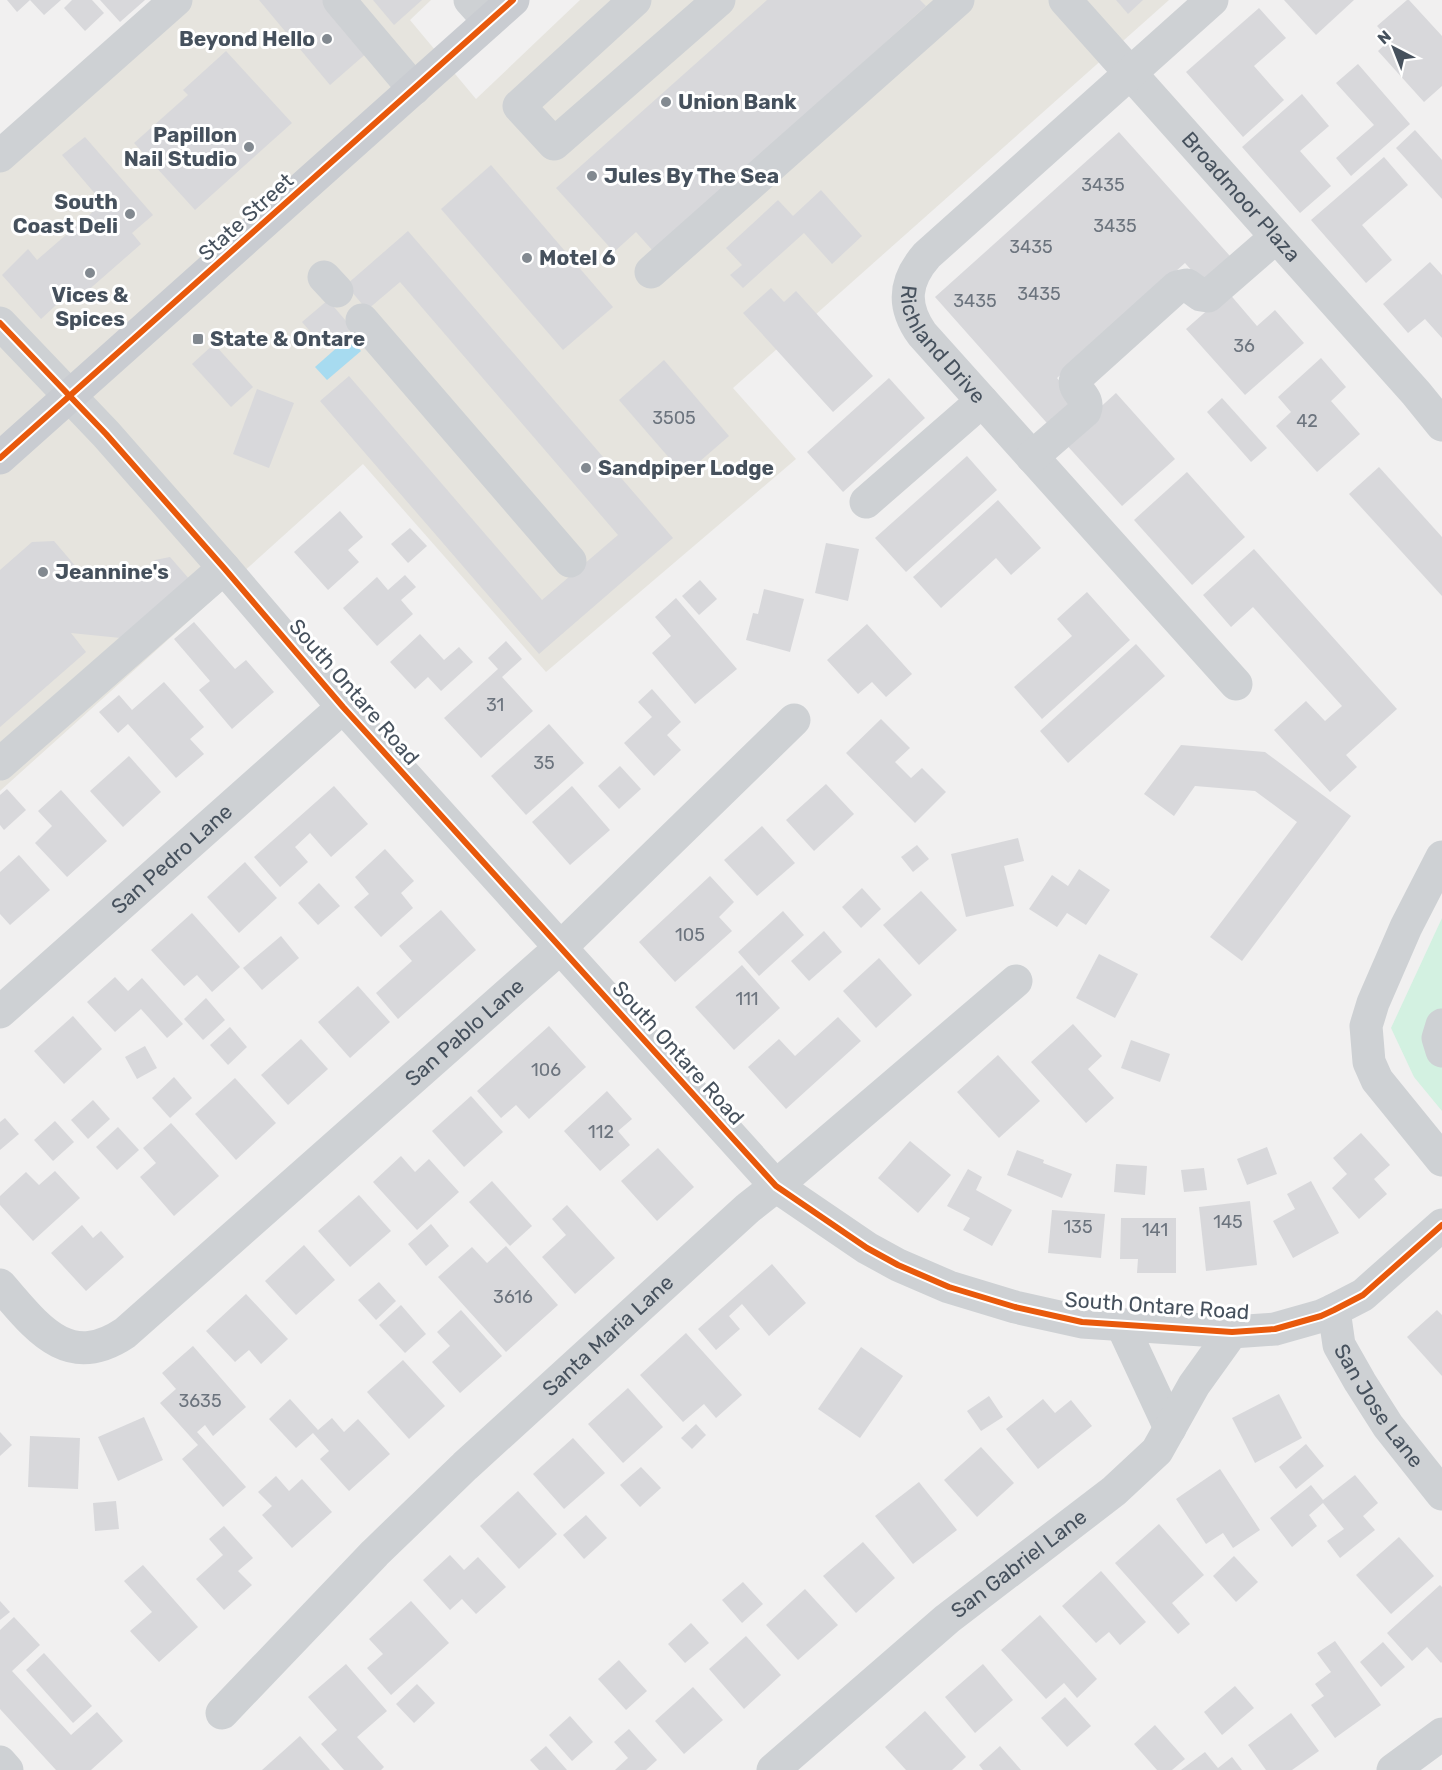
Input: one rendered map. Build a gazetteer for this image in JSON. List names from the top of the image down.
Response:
{
  "streets": {
    "main road": ["State Street"],
    "street": [
      "Broadmoor Plaza",
      "Richland Drive",
      "South Ontare Road",
      "San Pedro Lane",
      "San Pablo Lane",
      "Santa Maria Lane",
      "San Jose Lane",
      "San Gabriel Lane"
    ]
  },
  "crossings": [
    ["Broadmoor Plaza", "Richland Drive"],
    ["State Street", "South Ontare Road"],
    ["South Ontare Road", "San Pedro Lane"],
    ["South Ontare Road", "San Pablo Lane"],
    ["South Ontare Road", "Santa Maria Lane"],
    ["South Ontare Road", "San Jose Lane"],
    ["South Ontare Road", "San Gabriel Lane"]
  ],
  "places": {
    "other": [
      "Beyond Hello",
      "Union Bank",
      "Papillon Nail Studio",
      "Jules By The Sea",
      "South Coast Deli",
      "Motel 6",
      "Vices & Spices",
      "Sandpiper Lodge",
      "Jeannine's"
    ],
    "transit": ["State & Ontare"]
  },
  "house_numbers": [
    "3435",
    "3435",
    "3435",
    "3435",
    "3435",
    "36",
    "3505",
    "42",
    "31",
    "35",
    "105",
    "111",
    "106",
    "112",
    "145",
    "135",
    "141",
    "3616",
    "3635"
  ],
  "north": "top left"
}
